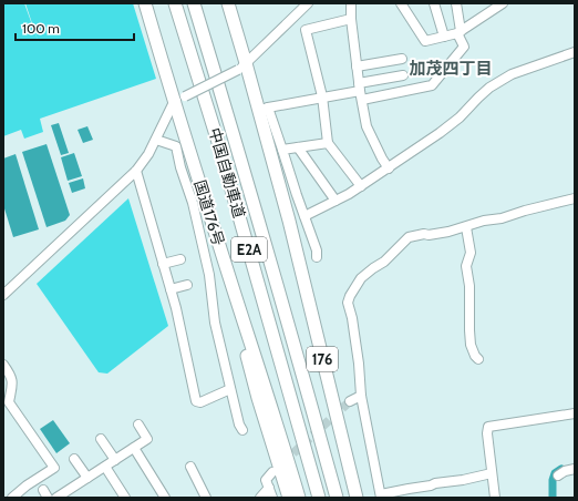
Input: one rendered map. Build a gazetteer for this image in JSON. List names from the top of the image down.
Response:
{
  "streets": {
    "highway": [
      "中国自動車道",
      "国道176号",
      "E2A",
      "176"
    ]
  },
  "districts": ["加茂四丁目"],
  "scale_bar": "100 m"
}
